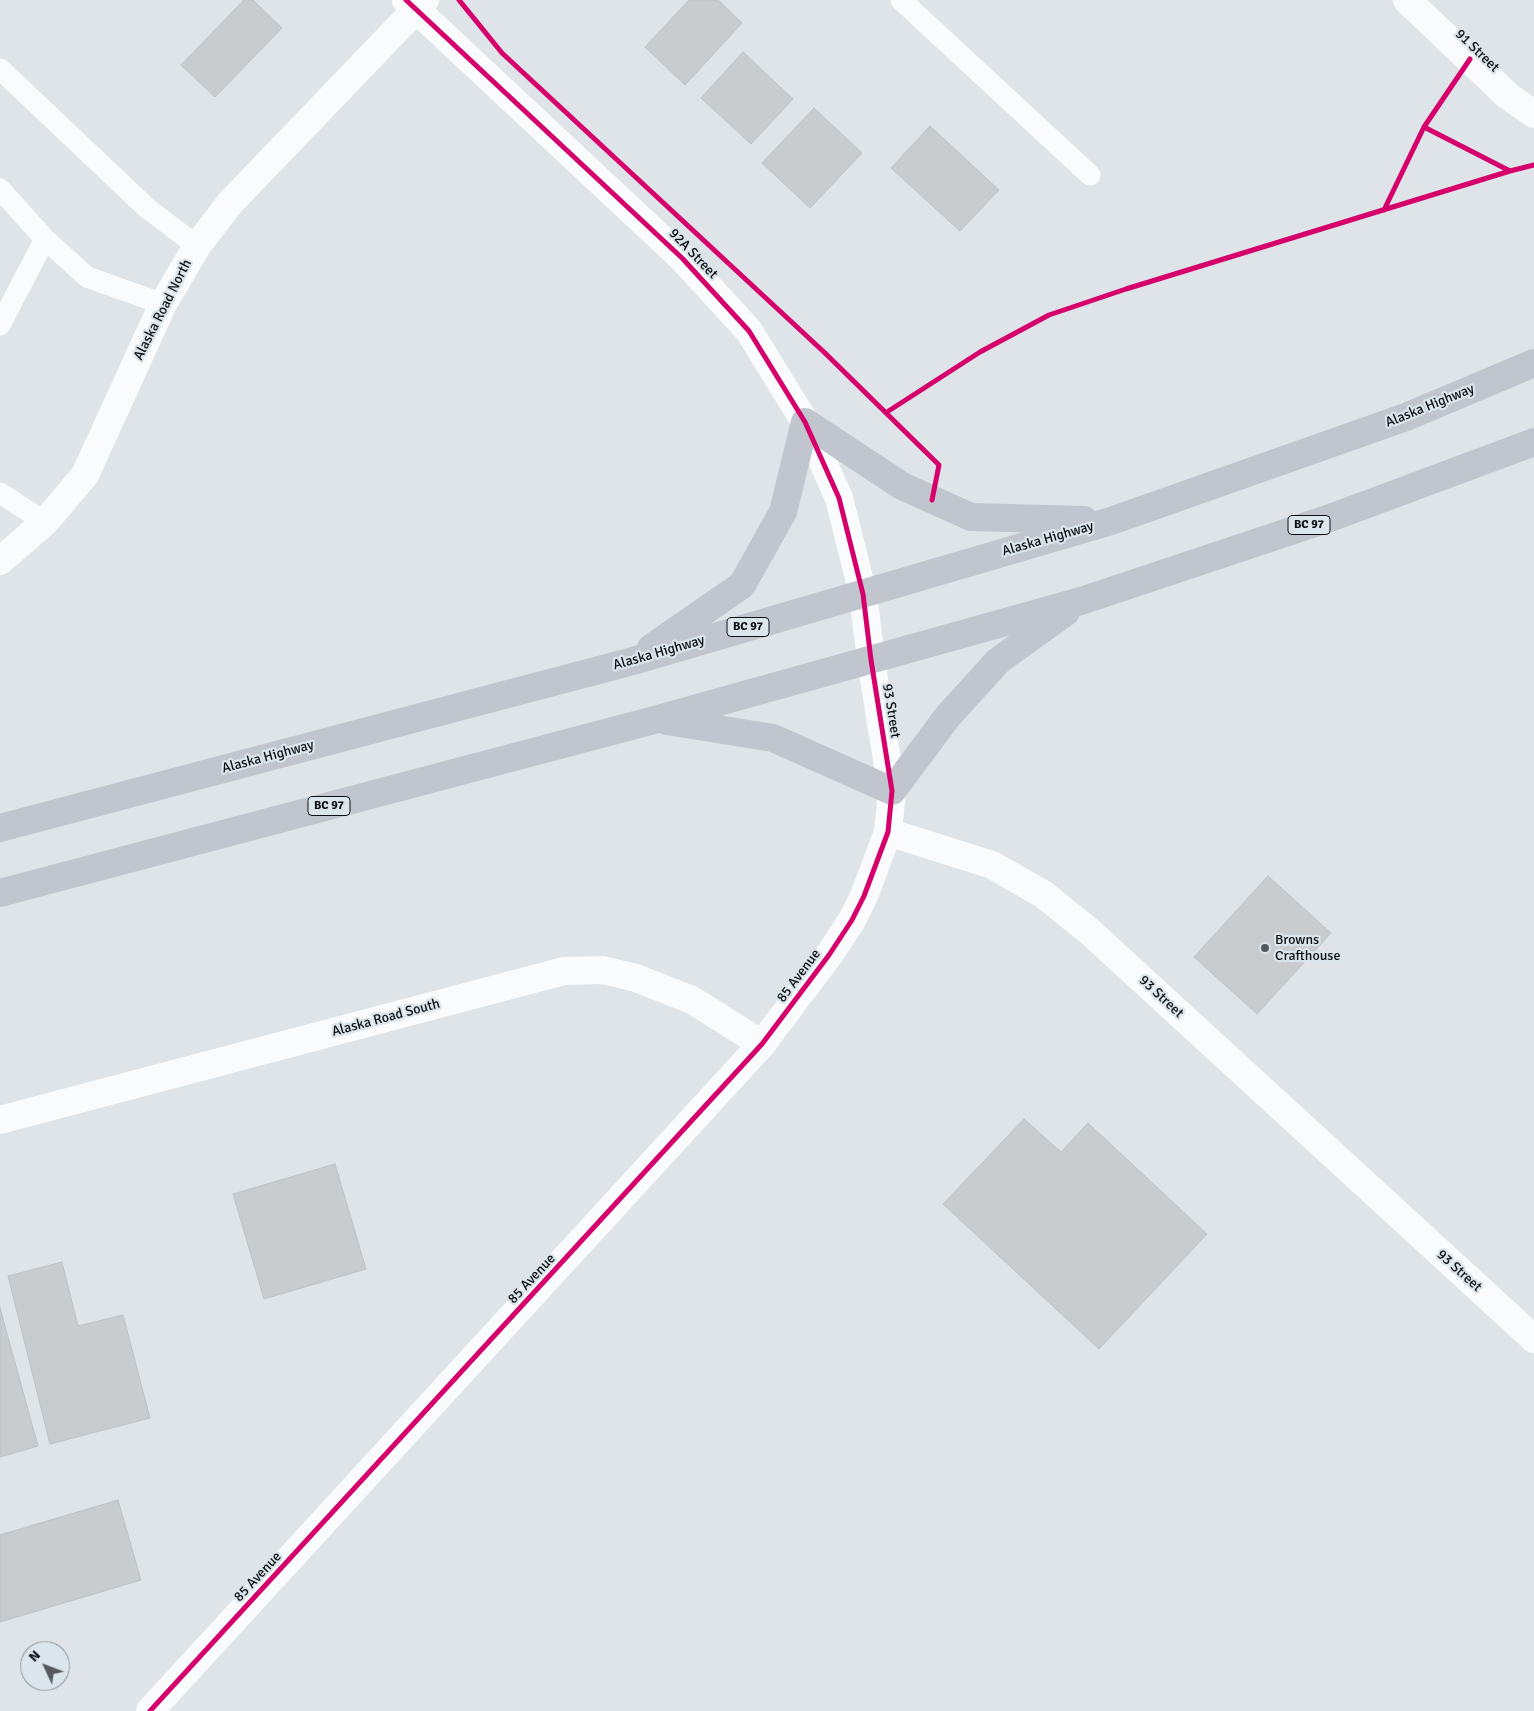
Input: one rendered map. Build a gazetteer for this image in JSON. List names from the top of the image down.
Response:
{
  "streets": {
    "highway": ["Alaska Highway", "BC 97"],
    "street": [
      "91 Street",
      "92A Street",
      "Alaska Road North",
      "93 Street",
      "85 Avenue",
      "Alaska Road South"
    ]
  },
  "crossings": [
    ["92A Street", "Alaska Road North"],
    ["92A Street", "Alaska Highway"],
    ["92A Street", "93 Street"],
    ["Alaska Highway", "93 Street"],
    ["BC 97", "93 Street"],
    ["93 Street", "85 Avenue"],
    ["85 Avenue", "Alaska Road South"]
  ],
  "places": ["Browns Crafthouse"],
  "north": "top left"
}
